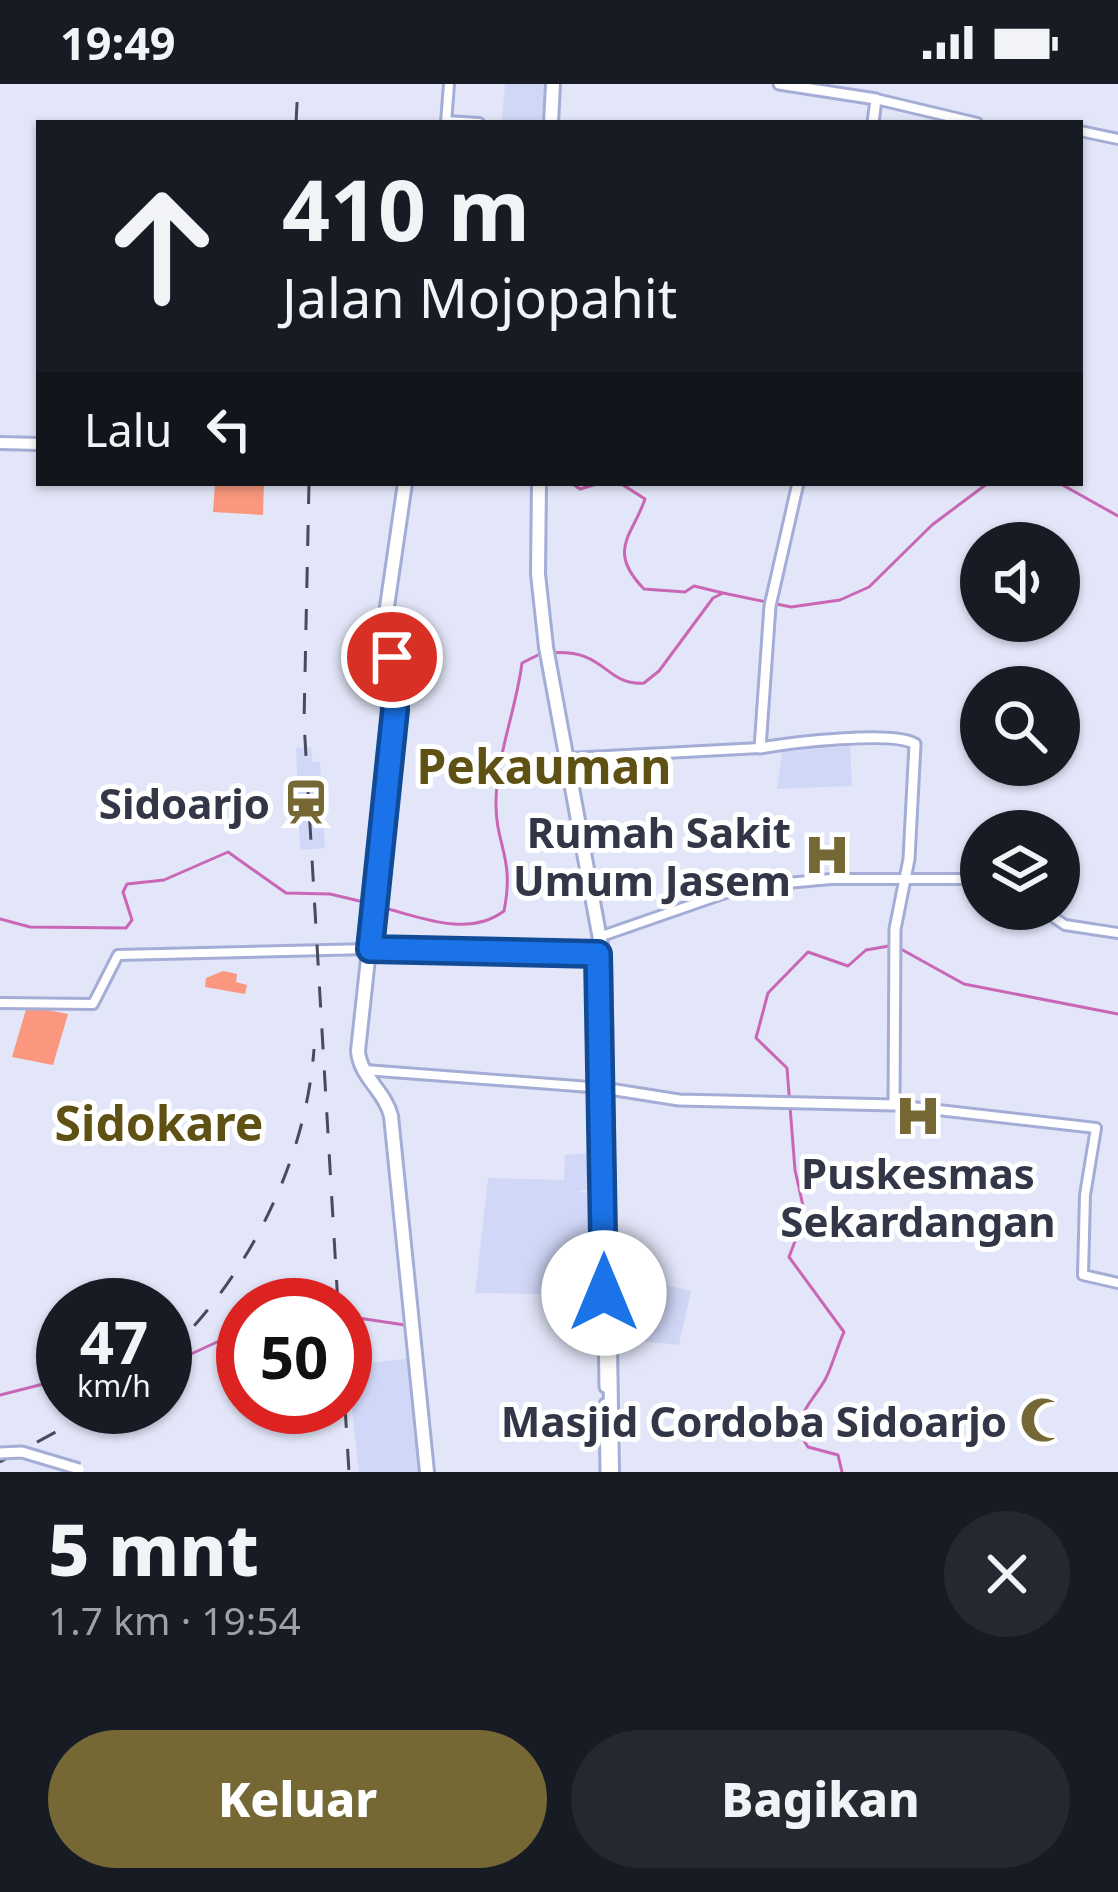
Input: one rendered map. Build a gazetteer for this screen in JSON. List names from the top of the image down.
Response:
{
  "districts": ["Pekauman", "Sidokare"],
  "places": {
    "station": ["Sidoarjo"],
    "hospital": ["Rumah Sakit Umum Jasem", "Puskesmas Sekardangan"],
    "mosque": ["Masjid Cordoba Sidoarjo"]
  },
  "page": {
    "status": "19:49",
    "turn": ["410 m", "Jalan Mojopahit"],
    "then": "Lalu",
    "speed": "47 km/h",
    "limit": "50",
    "heading": ["5 mnt", "1.7 km · 19:54"],
    "buttons": ["Keluar", "Bagikan"]
  }
}
